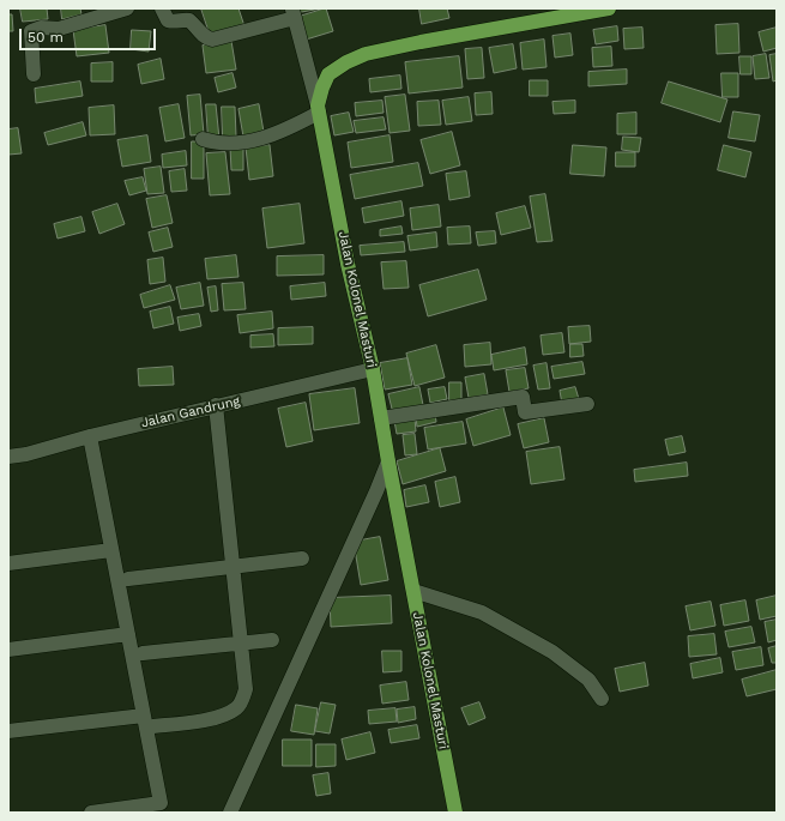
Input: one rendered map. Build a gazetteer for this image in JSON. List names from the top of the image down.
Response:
{
  "streets": {
    "main road": ["Jalan Kolonel Masturi"],
    "street": ["Jalan Gandrung"]
  },
  "crossings": [
    ["Jalan Kolonel Masturi", "Jalan Gandrung"]
  ],
  "scale_bar": "50 m"
}
